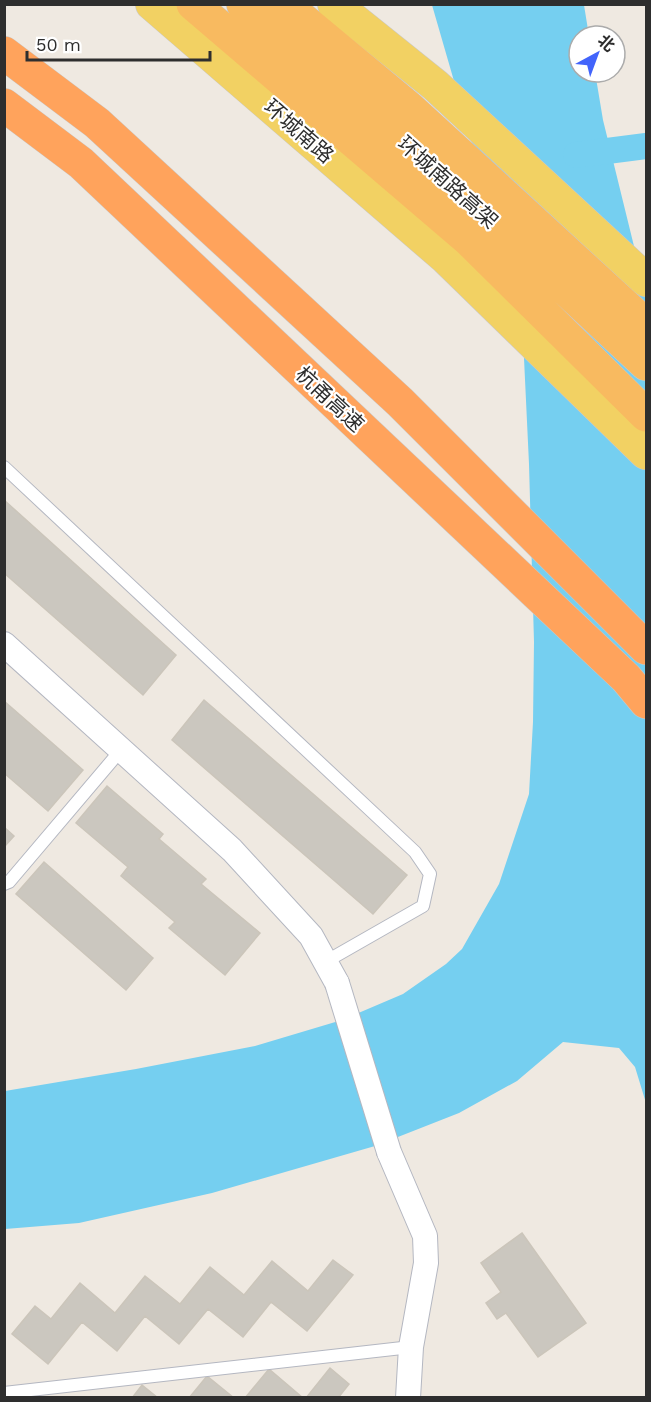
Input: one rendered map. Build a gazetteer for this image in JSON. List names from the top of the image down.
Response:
{
  "streets": {
    "highway": ["环城南路高架", "杭甬高速"],
    "main road": ["环城南路"]
  },
  "scale_bar": "50 m",
  "north": "top right"
}
